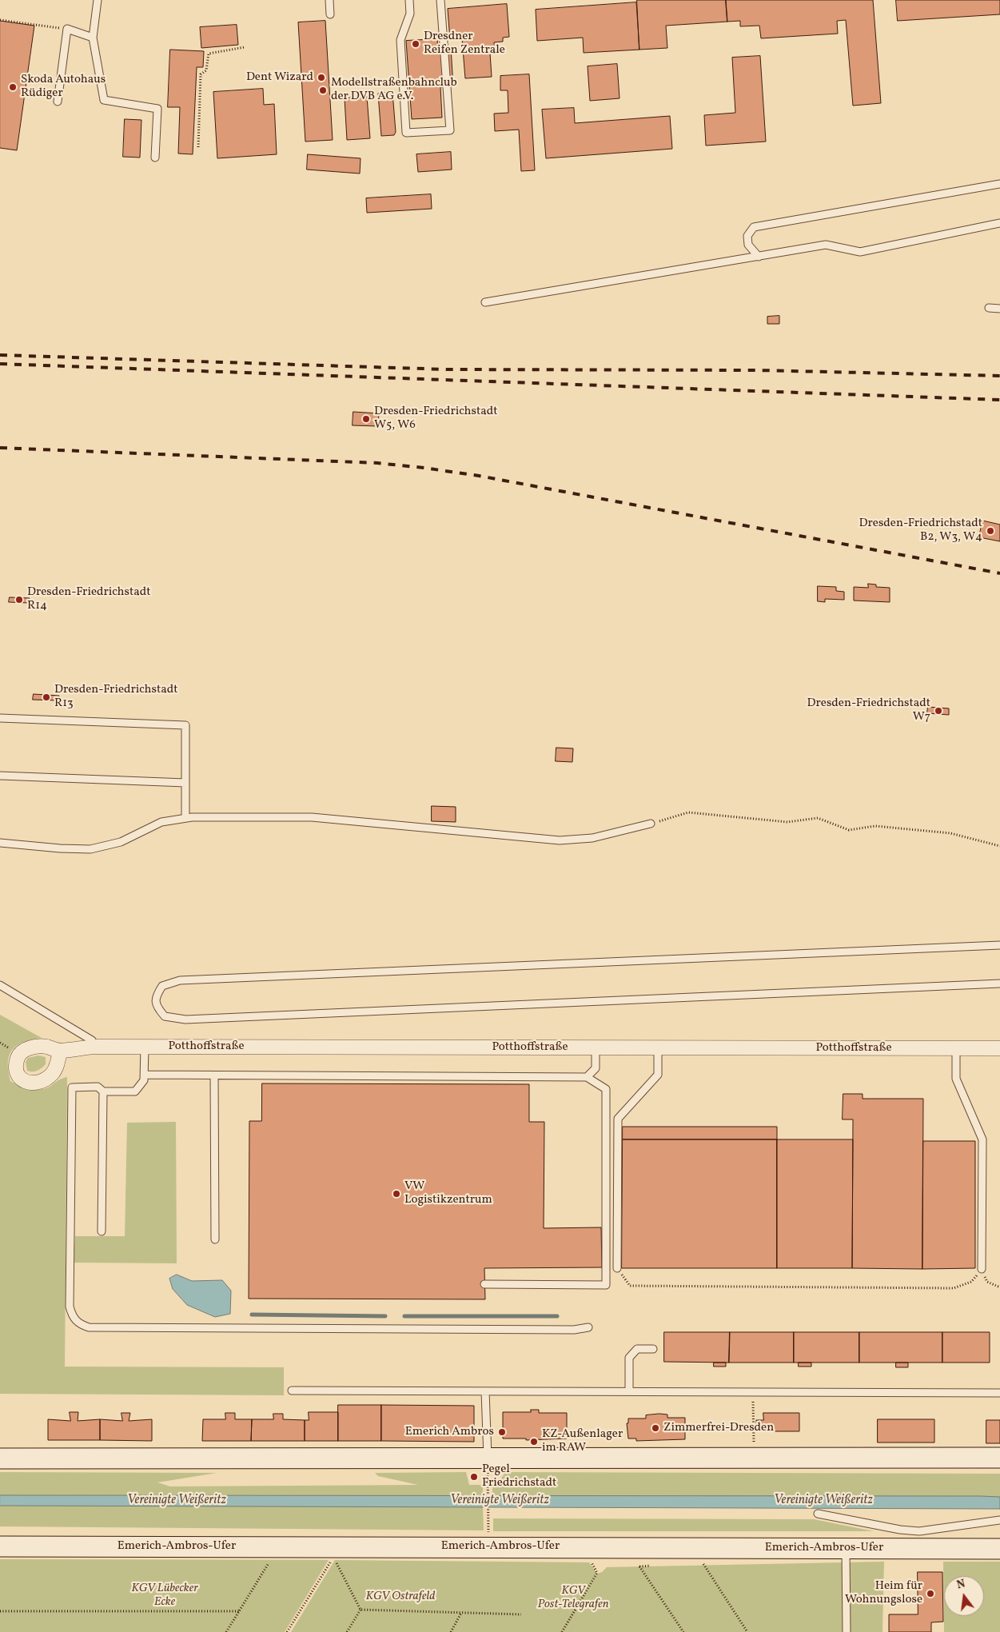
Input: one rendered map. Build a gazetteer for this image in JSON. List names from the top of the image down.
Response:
{
  "streets": {
    "main road": ["Emerich-Ambros-Ufer"],
    "street": ["Potthoffstraße"]
  },
  "water": ["Vereinigte Weißeritz"],
  "parks": ["KGV Lübecker Ecke", "KGV Post-Telegrafen", "KGV Ostrafeld"],
  "places": [
    "Dresdner Reifen Zentrale",
    "Dent Wizard",
    "Skoda Autohaus Rüdiger",
    "Modellstraßenbahnclub der DVB AG e.V.",
    "Dresden-Friedrichstadt W5, W6",
    "Dresden-Friedrichstadt B2, W3, W4",
    "Dresden-Friedrichstadt R14",
    "Dresden-Friedrichstadt R13",
    "Dresden-Friedrichstadt W7",
    "VW Logistikzentrum",
    "Zimmerfrei-Dresden",
    "Emerich Ambros",
    "KZ-Außenlager im RAW",
    "Pegel Friedrichstadt",
    "Heim für Wohnungslose"
  ],
  "north": "top"
}
